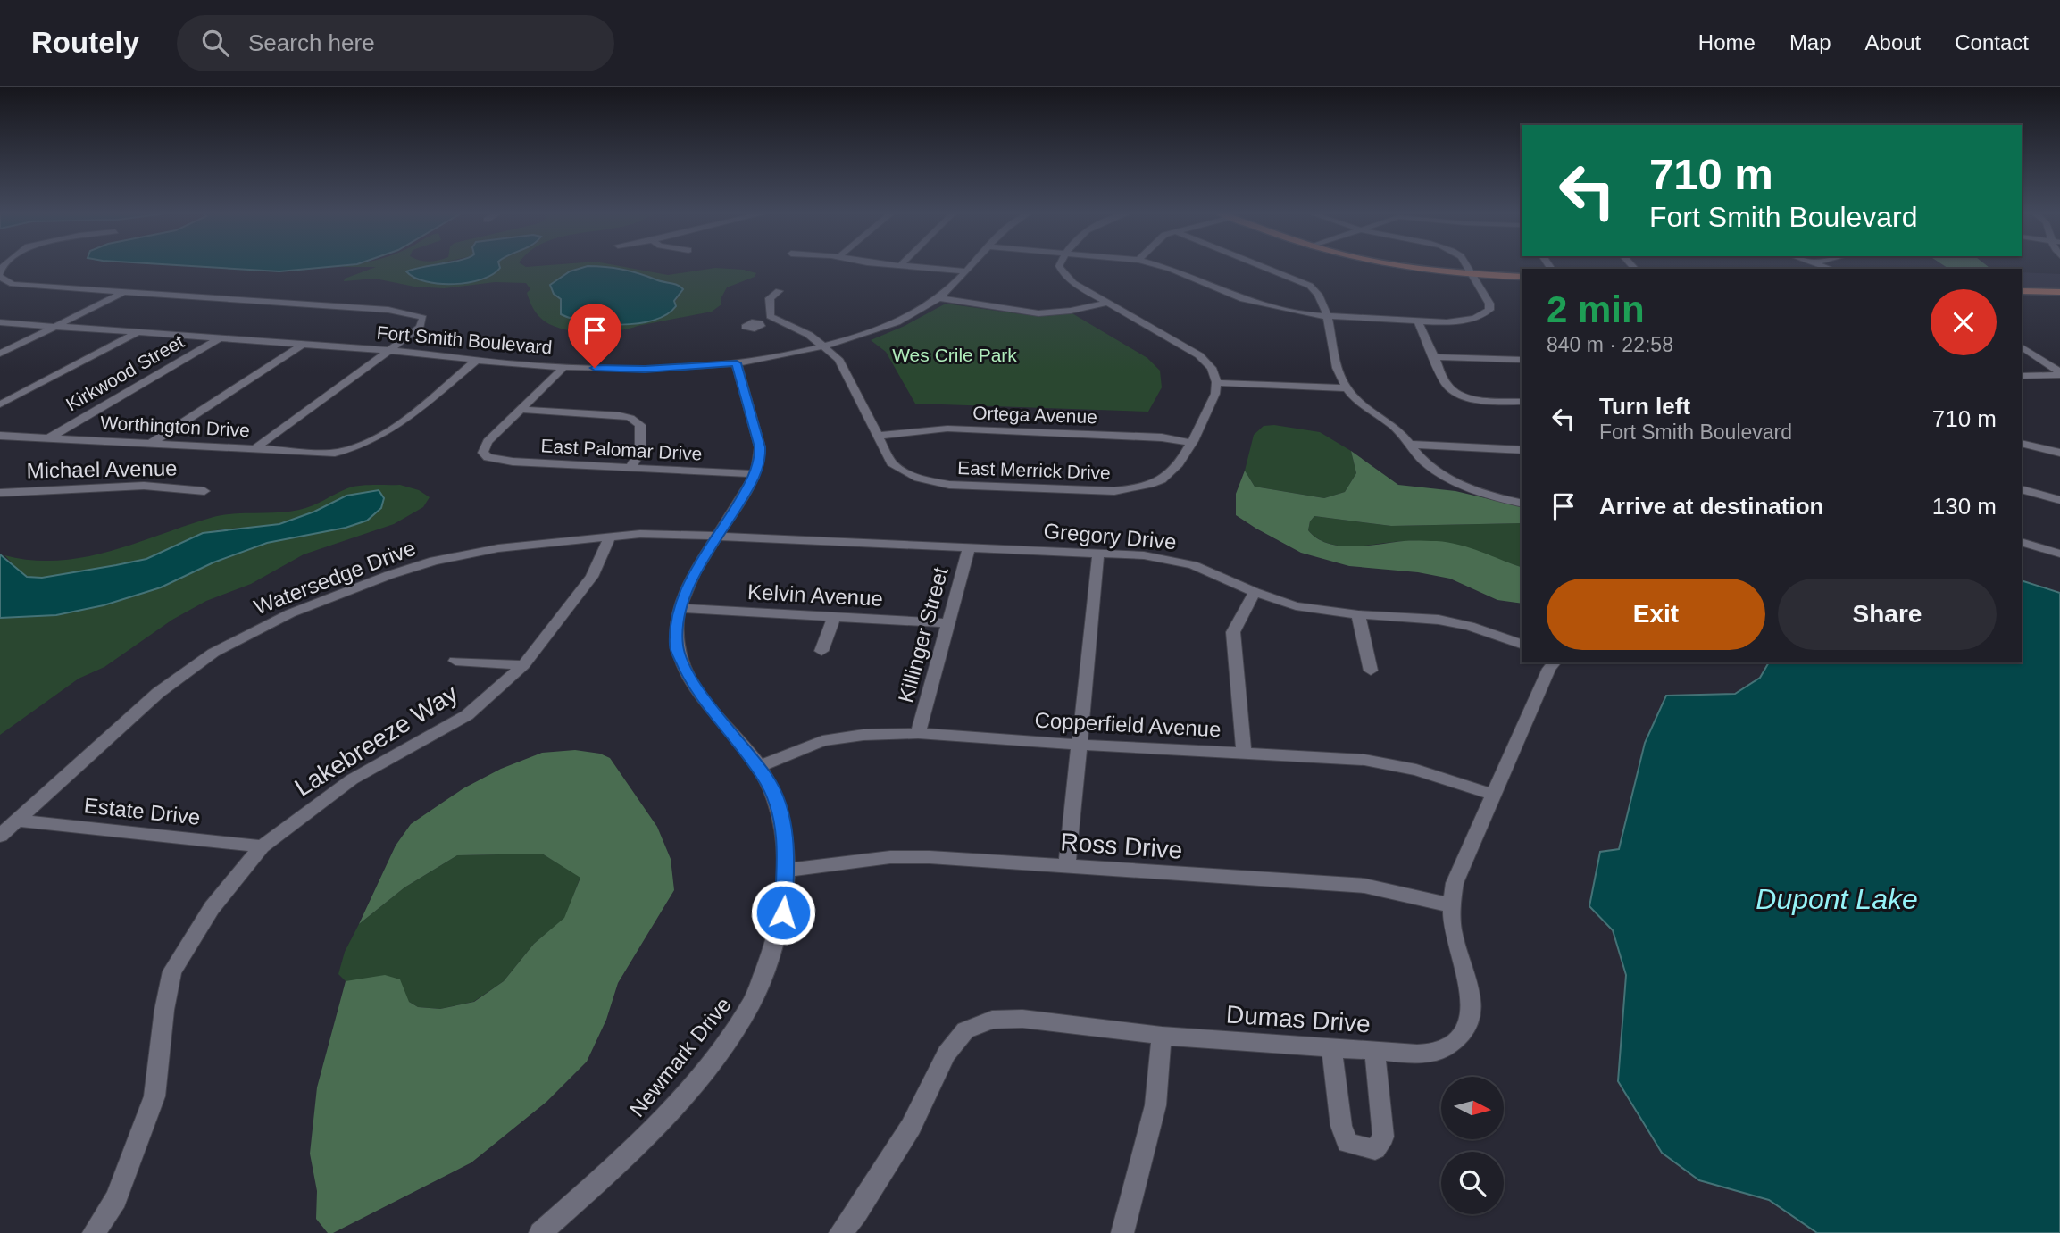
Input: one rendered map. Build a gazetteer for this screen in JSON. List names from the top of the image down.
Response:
{
  "streets": {
    "street": [
      "Fort Smith Boulevard",
      "Kirkwood Street",
      "Ortega Avenue",
      "Worthington Drive",
      "East Palomar Drive",
      "Michael Avenue",
      "East Merrick Drive",
      "Gregory Drive",
      "Watersedge Drive",
      "Kelvin Avenue",
      "Killinger Street",
      "Copperfield Avenue",
      "Lakebreeze Way",
      "Estate Drive",
      "Ross Drive",
      "Dumas Drive",
      "Newmark Drive"
    ]
  },
  "crossings": [
    ["Fort Smith Boulevard", "Kirkwood Street"],
    ["Fort Smith Boulevard", "Worthington Drive"],
    ["Fort Smith Boulevard", "East Merrick Drive"],
    ["Fort Smith Boulevard", "Newmark Drive"],
    ["Kirkwood Street", "Worthington Drive"],
    ["Ortega Avenue", "East Merrick Drive"],
    ["East Palomar Drive", "Newmark Drive"],
    ["Gregory Drive", "Watersedge Drive"],
    ["Gregory Drive", "Killinger Street"],
    ["Gregory Drive", "Newmark Drive"],
    ["Watersedge Drive", "Lakebreeze Way"],
    ["Watersedge Drive", "Estate Drive"],
    ["Watersedge Drive", "Newmark Drive"],
    ["Kelvin Avenue", "Killinger Street"],
    ["Kelvin Avenue", "Newmark Drive"],
    ["Killinger Street", "Copperfield Avenue"],
    ["Copperfield Avenue", "Dumas Drive"],
    ["Copperfield Avenue", "Newmark Drive"],
    ["Lakebreeze Way", "Estate Drive"],
    ["Ross Drive", "Dumas Drive"],
    ["Ross Drive", "Newmark Drive"]
  ],
  "water": ["Dupont Lake"],
  "parks": ["Wes Crile Park"],
  "north": "right",
  "page": {
    "header": "Routely",
    "search": "Search here",
    "nav": [
      "Home",
      "Map",
      "About",
      "Contact"
    ],
    "turn": ["710 m", "Fort Smith Boulevard"],
    "heading": ["2 min", "840 m · 22:58"],
    "list": [
      {
        "name": "Turn left",
        "note": "Fort Smith Boulevard",
        "value": "710 m"
      },
      {
        "name": "Arrive at destination",
        "value": "130 m"
      }
    ],
    "buttons": ["Exit", "Share"]
  }
}
